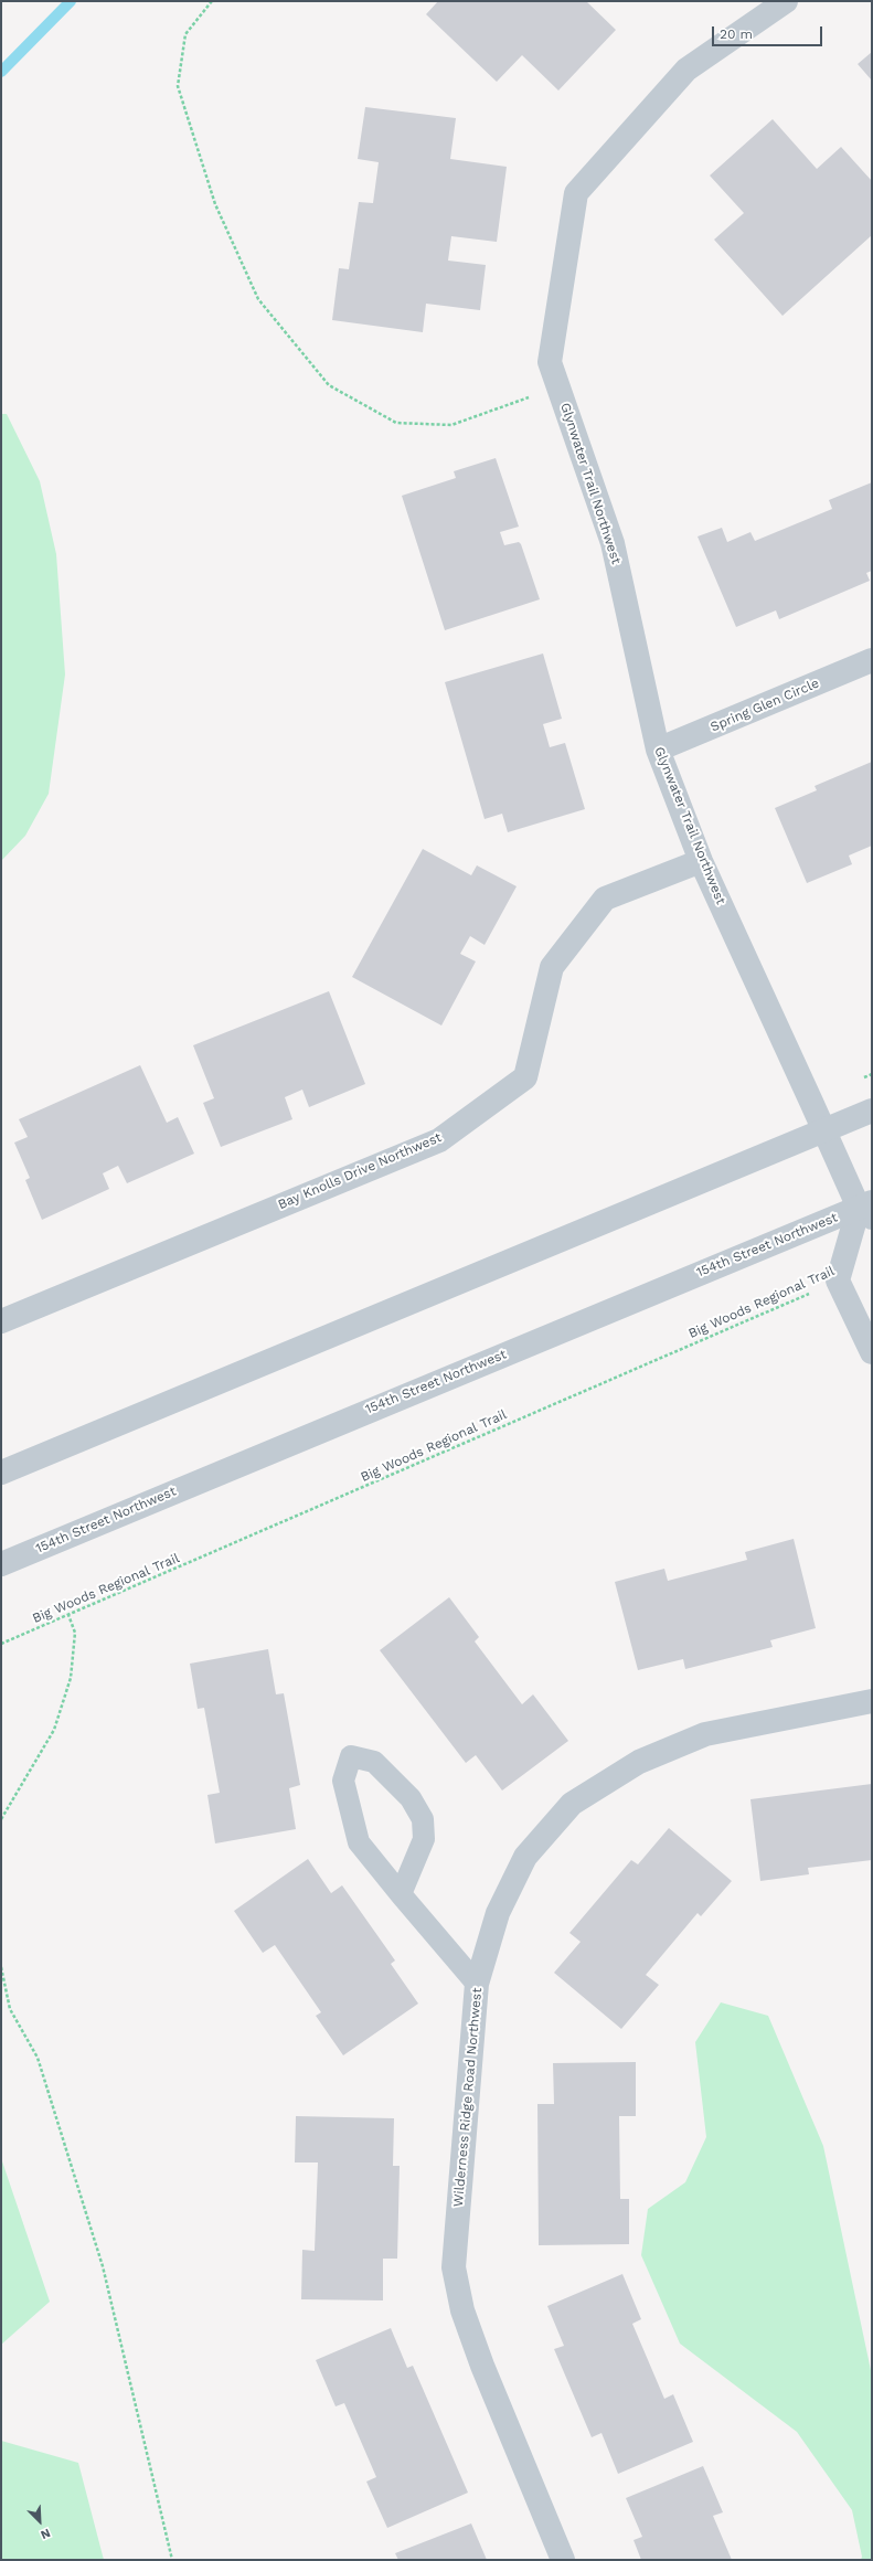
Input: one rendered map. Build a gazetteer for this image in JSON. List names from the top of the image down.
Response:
{
  "streets": {
    "street": [
      "Glynwater Trail Northwest",
      "Spring Glen Circle",
      "Bay Knolls Drive Northwest",
      "154th Street Northwest",
      "Wilderness Ridge Road Northwest"
    ],
    "path": ["Big Woods Regional Trail"]
  },
  "crossings": [
    ["Glynwater Trail Northwest", "Spring Glen Circle"],
    ["Glynwater Trail Northwest", "Bay Knolls Drive Northwest"],
    ["Glynwater Trail Northwest", "154th Street Northwest"]
  ],
  "scale_bar": "20 m",
  "north": "bottom right"
}
